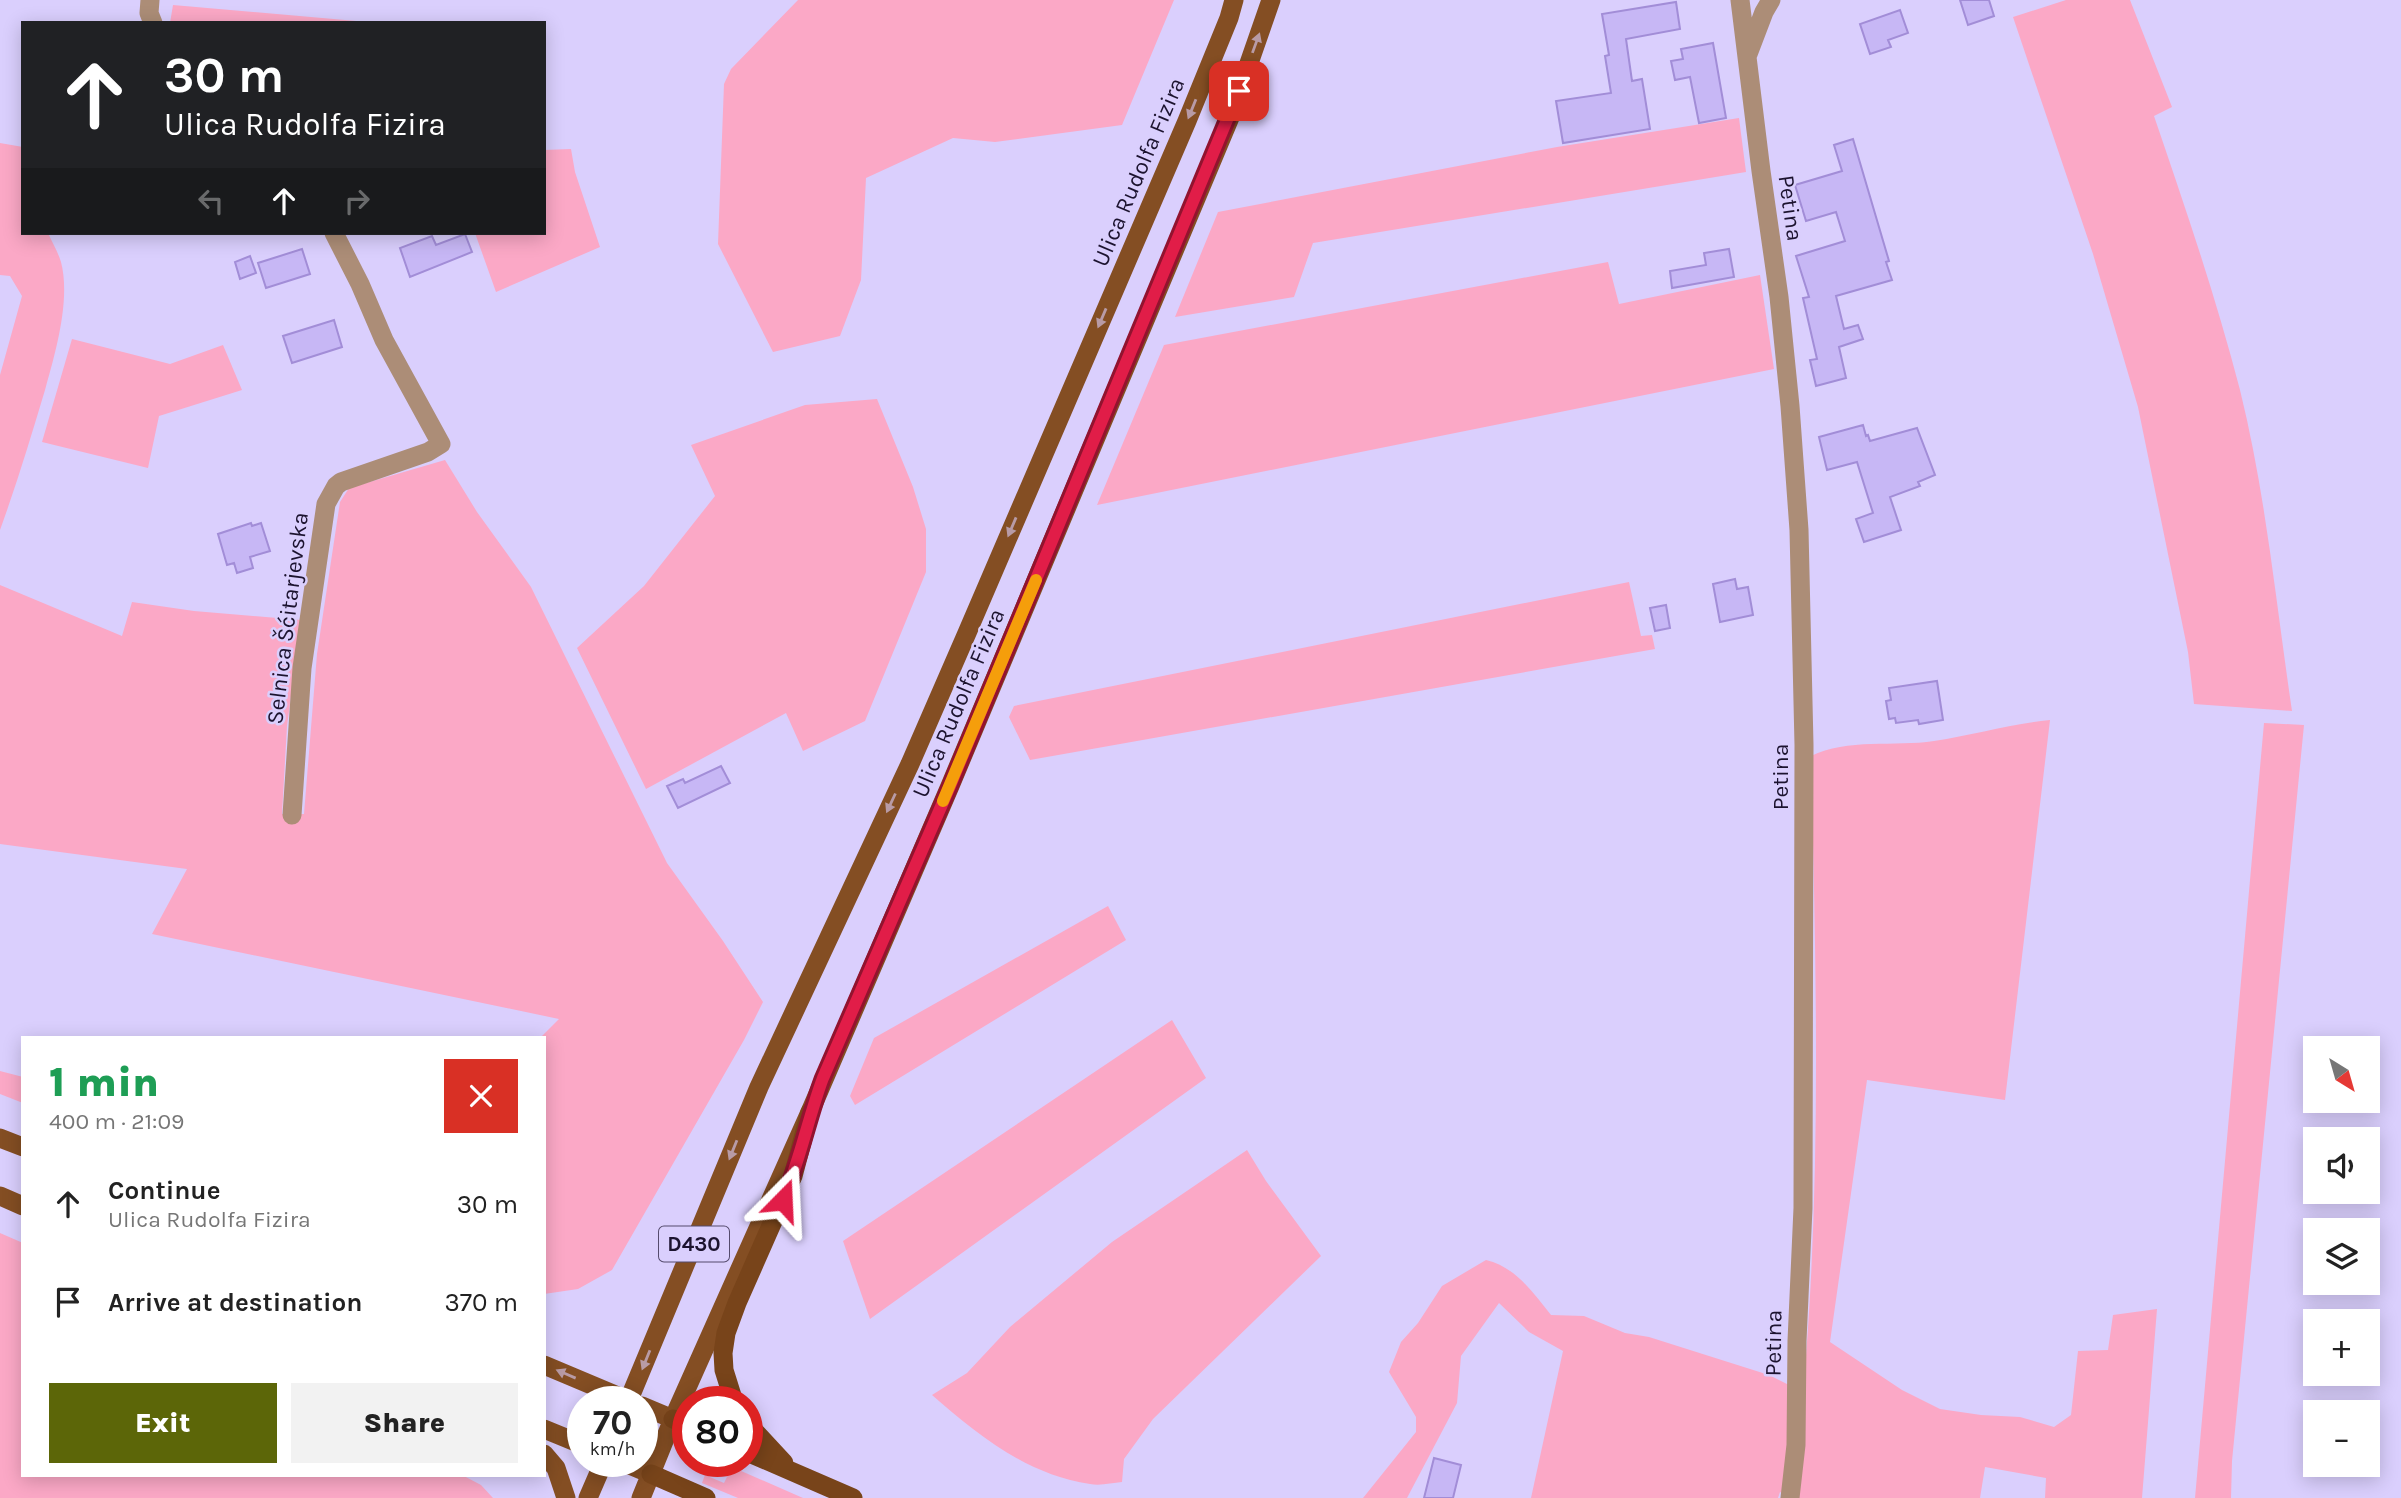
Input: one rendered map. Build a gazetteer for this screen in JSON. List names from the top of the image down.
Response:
{
  "streets": {
    "main road": ["Ulica Rudolfa Fizira", "D430"],
    "street": ["Petina", "Selnica Šćitarjevska"]
  },
  "north": "bottom right",
  "page": {
    "turn": ["30 m", "Ulica Rudolfa Fizira"],
    "map_buttons": ["+", "−"],
    "heading": ["1 min", "400 m · 21:09"],
    "list": [
      {
        "name": "Continue",
        "note": "Ulica Rudolfa Fizira",
        "value": "30 m"
      },
      {
        "name": "Arrive at destination",
        "value": "370 m"
      }
    ],
    "buttons": ["Exit", "Share"],
    "speed": "70 km/h",
    "limit": "80"
  }
}
